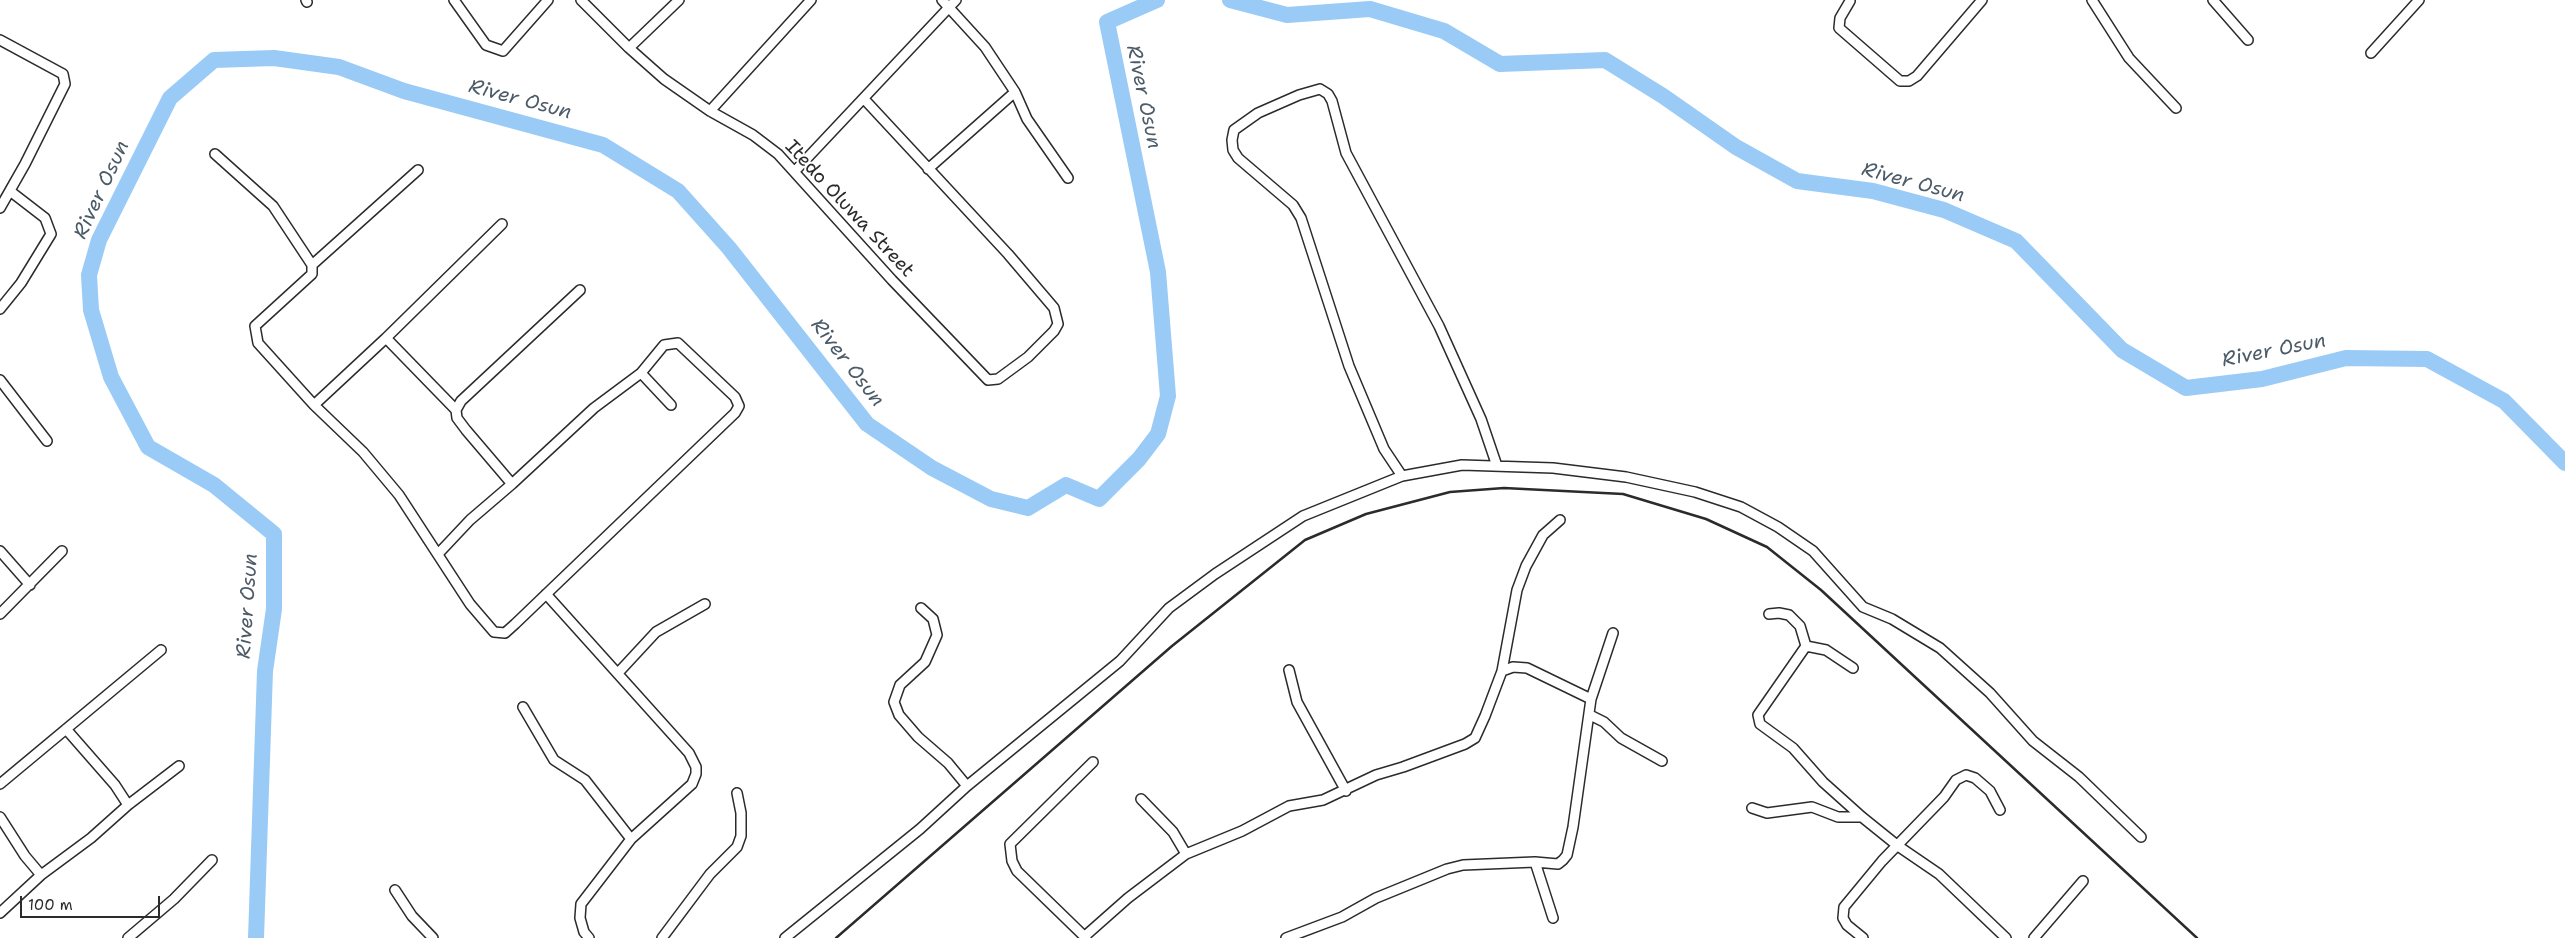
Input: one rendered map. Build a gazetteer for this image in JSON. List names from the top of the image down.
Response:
{
  "streets": {
    "street": ["Itedo Oluwa Street"]
  },
  "water": ["River Osun"],
  "scale_bar": "100 m"
}
